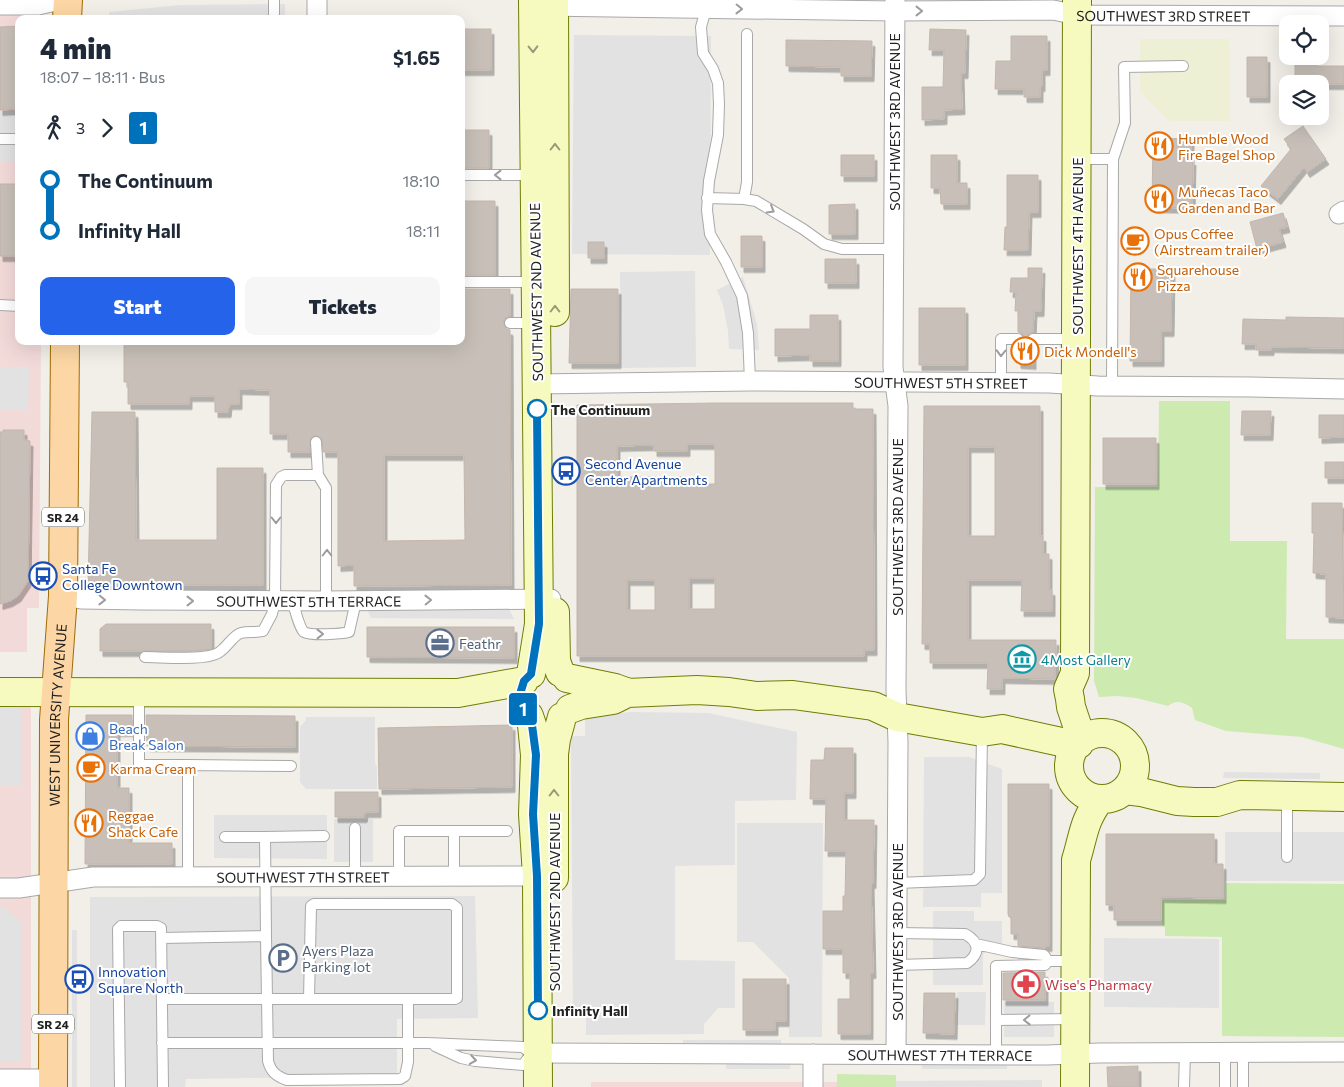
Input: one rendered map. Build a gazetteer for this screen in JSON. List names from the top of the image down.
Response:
{
  "streets": {
    "main road": ["SR 24", "WEST UNIVERSITY AVENUE"],
    "street": [
      "SOUTHWEST 3RD STREET",
      "SOUTHWEST 3RD AVENUE",
      "SOUTHWEST 4TH AVENUE",
      "SOUTHWEST 2ND AVENUE",
      "SOUTHWEST 5TH STREET",
      "SOUTHWEST 5TH TERRACE",
      "SOUTHWEST 7TH STREET",
      "SOUTHWEST 7TH TERRACE"
    ]
  },
  "crossings": [
    ["SOUTHWEST 3RD STREET", "SOUTHWEST 3RD AVENUE"],
    ["SOUTHWEST 3RD STREET", "SOUTHWEST 4TH AVENUE"],
    ["SOUTHWEST 3RD STREET", "SOUTHWEST 2ND AVENUE"],
    ["SOUTHWEST 3RD AVENUE", "SOUTHWEST 5TH STREET"],
    ["SOUTHWEST 3RD AVENUE", "SOUTHWEST 7TH TERRACE"],
    ["SOUTHWEST 4TH AVENUE", "SOUTHWEST 5TH STREET"],
    ["SOUTHWEST 2ND AVENUE", "SOUTHWEST 5TH STREET"],
    ["SOUTHWEST 2ND AVENUE", "SOUTHWEST 5TH TERRACE"],
    ["SOUTHWEST 2ND AVENUE", "SOUTHWEST 7TH STREET"],
    ["SOUTHWEST 2ND AVENUE", "SOUTHWEST 7TH TERRACE"],
    ["SOUTHWEST 5TH TERRACE", "WEST UNIVERSITY AVENUE"],
    ["WEST UNIVERSITY AVENUE", "SOUTHWEST 7TH STREET"]
  ],
  "one_way": ["SOUTHWEST 3RD STREET"],
  "places": {
    "restaurant": [
      "Humble Wood Fire Bagel Shop",
      "Muñecas Taco Garden and Bar",
      "Squarehouse Pizza",
      "Dick Mondell's",
      "Reggae Shack Cafe"
    ],
    "cafe": ["Opus Coffee (Airstream trailer)", "Karma Cream"],
    "other": ["The Continuum", "Infinity Hall"],
    "bus stop": ["Second Avenue Center Apartments", "Santa Fe College Downtown", "Innovation Square North"],
    "office": ["Feathr"],
    "museum": ["4Most Gallery"],
    "shop": ["Beach Break Salon"],
    "parking": ["Ayers Plaza Parking lot"],
    "pharmacy": ["Wise's Pharmacy"]
  },
  "lines": ["bus line 1"],
  "page": {
    "on_map": "1",
    "heading": ["4 min", "18:07 – 18:11 · Bus", "$1.65"],
    "legs": ["3", "1"],
    "list": [
      {
        "name": "The Continuum",
        "value": "18:10"
      },
      {
        "name": "Infinity Hall",
        "value": "18:11"
      }
    ],
    "buttons": ["Start", "Tickets"]
  }
}
